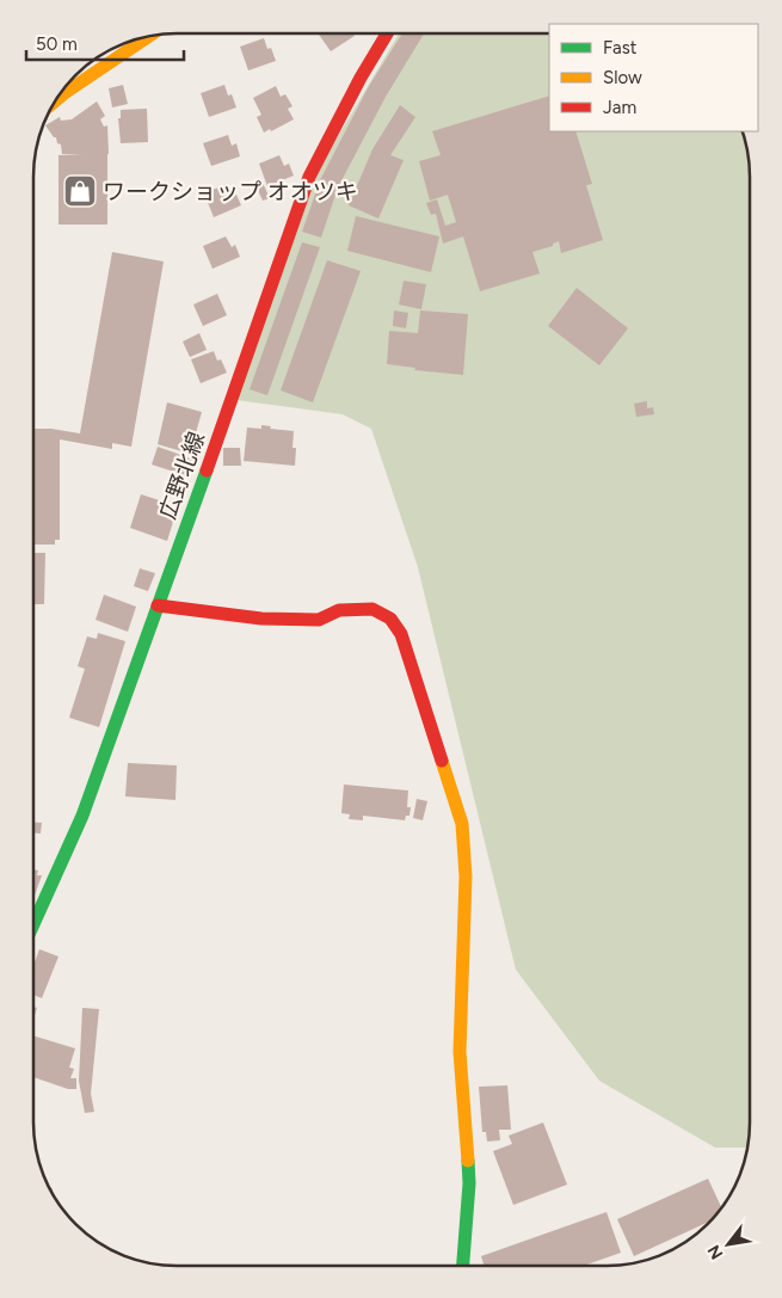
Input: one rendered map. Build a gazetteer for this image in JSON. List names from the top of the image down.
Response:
{
  "streets": {
    "street": ["広野北線"]
  },
  "places": {
    "shop": ["ワークショップ オオツキ"]
  },
  "legend": ["Fast", "Slow", "Jam"],
  "scale_bar": "50 m",
  "north": "bottom left"
}
